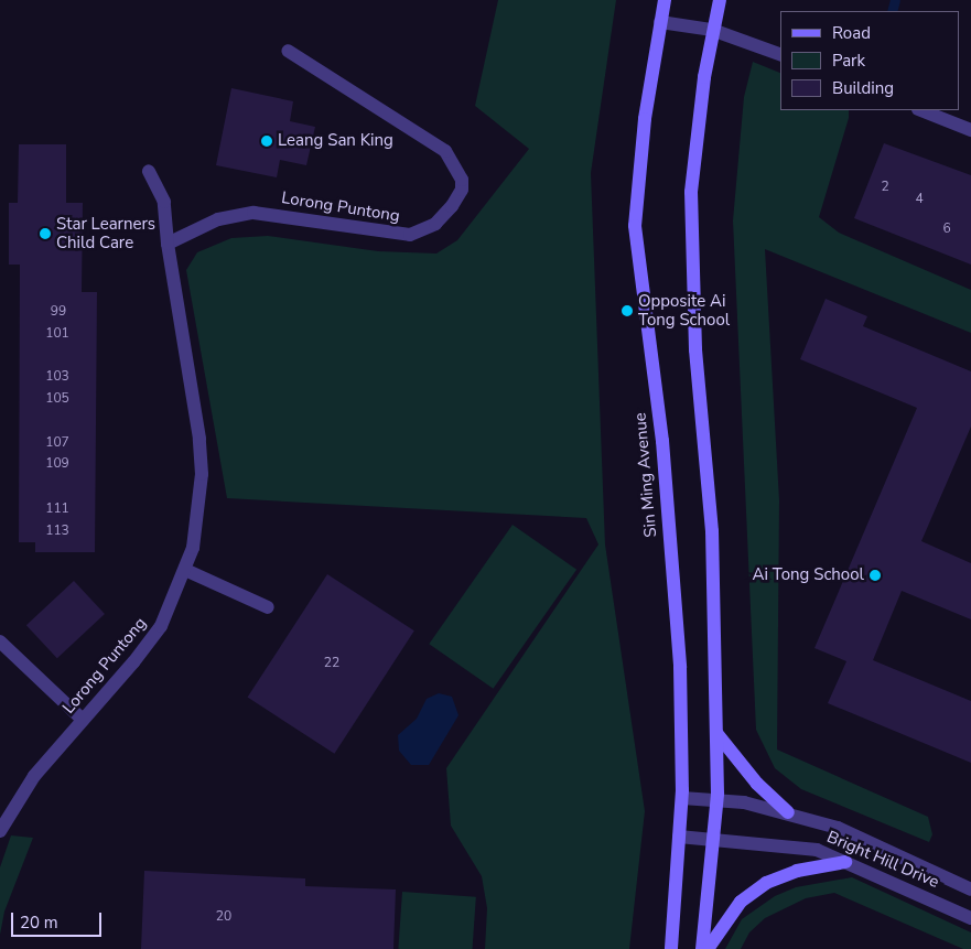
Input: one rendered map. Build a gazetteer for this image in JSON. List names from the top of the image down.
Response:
{
  "streets": {
    "main road": ["Sin Ming Avenue"],
    "street": ["Lorong Puntong", "Bright Hill Drive"]
  },
  "crossings": [
    ["Sin Ming Avenue", "Bright Hill Drive"]
  ],
  "places": [
    "Leang San King",
    "Star Learners Child Care",
    "Opposite Ai Tong School",
    "Ai Tong School"
  ],
  "house_numbers": [
    "2",
    "4",
    "6",
    "99",
    "101",
    "103",
    "105",
    "107",
    "109",
    "111",
    "113",
    "22",
    "20"
  ],
  "legend": ["Road", "Park", "Building"],
  "scale_bar": "20 m"
}
